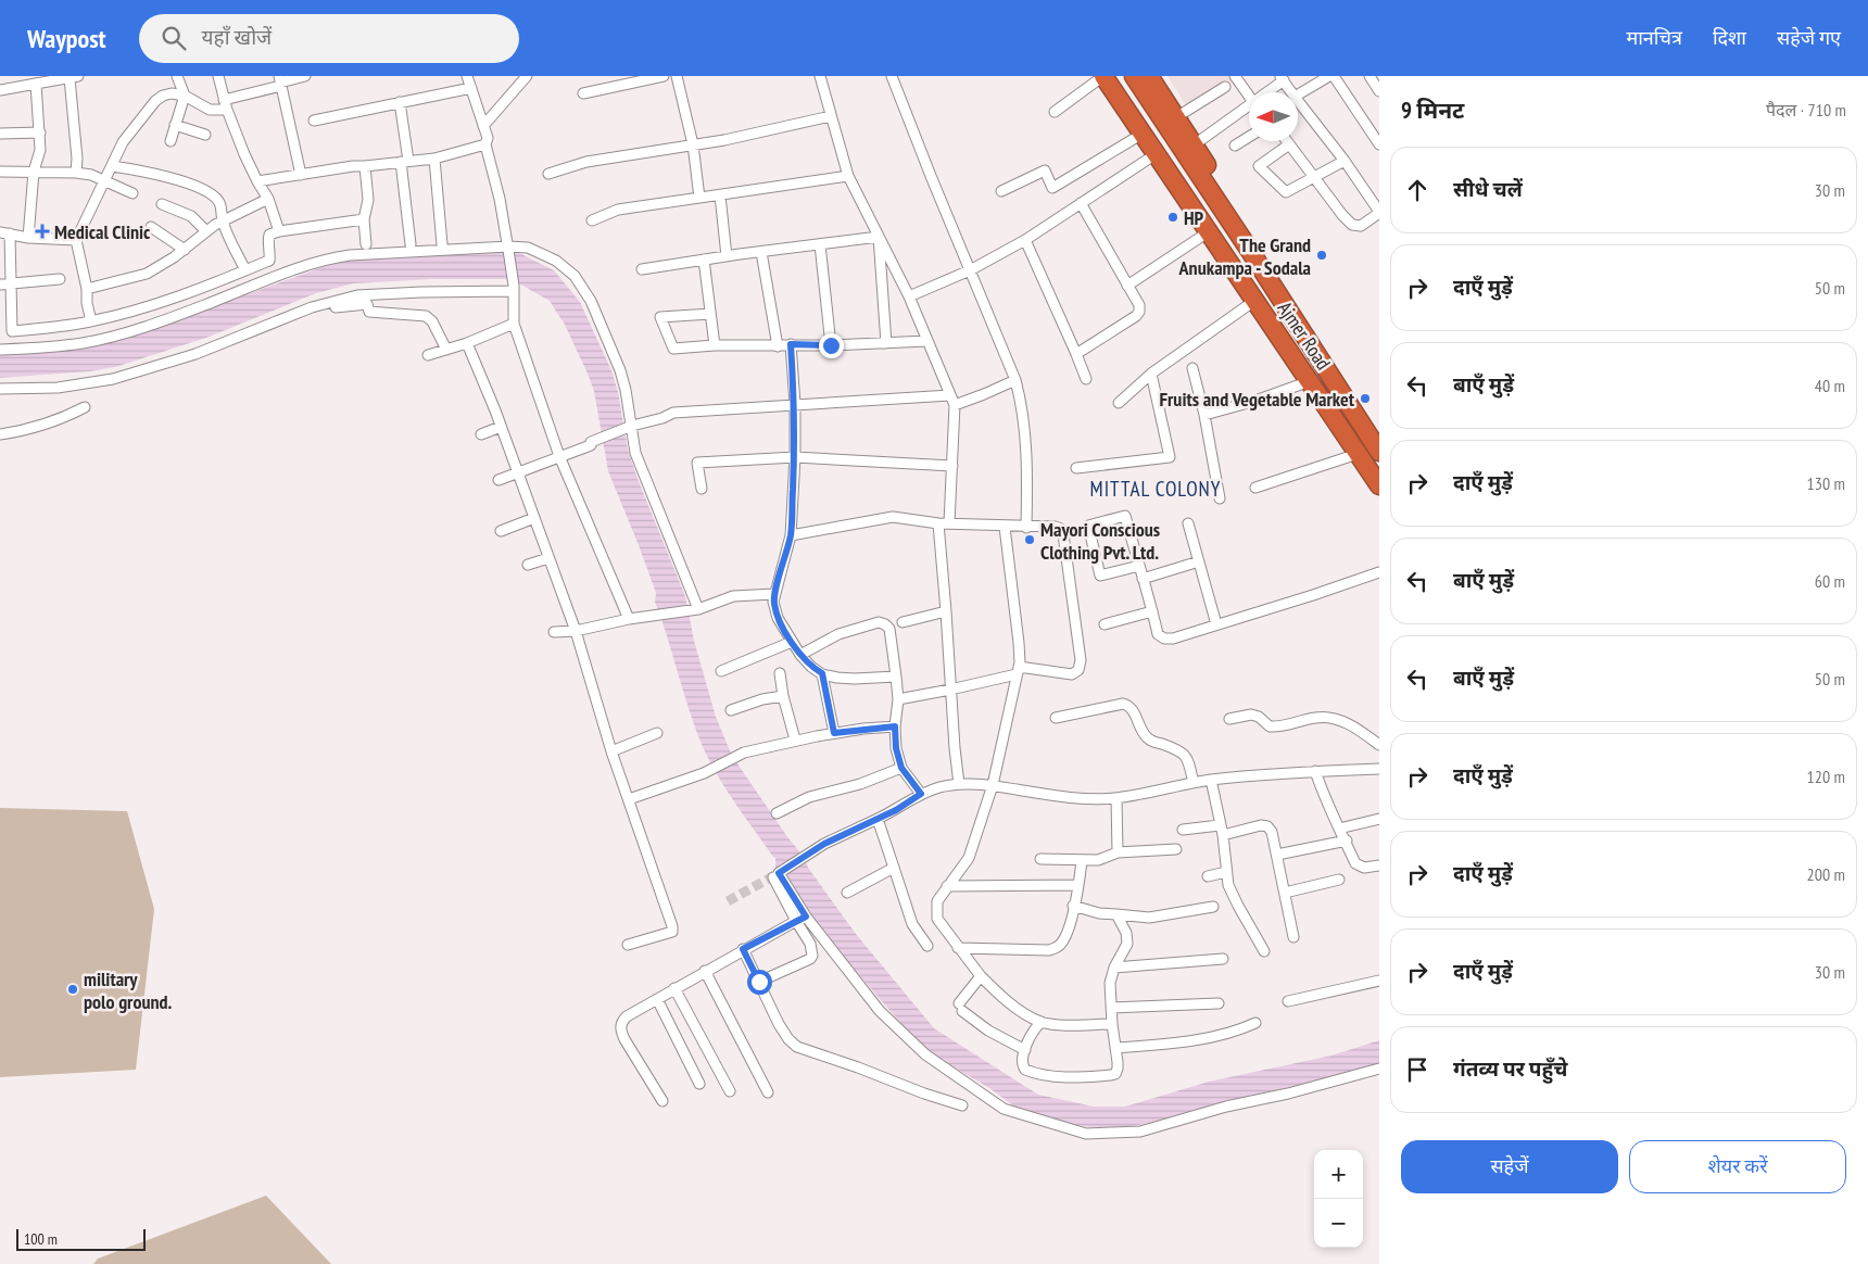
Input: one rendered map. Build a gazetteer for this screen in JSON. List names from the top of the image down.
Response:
{
  "streets": {
    "highway": ["Ajmer Road"]
  },
  "districts": ["MITTAL COLONY"],
  "places": {
    "other": [
      "HP",
      "The Grand Anukampa - Sodala",
      "Fruits and Vegetable Market",
      "Mayori Conscious Clothing Pvt. Ltd.",
      "military polo ground."
    ],
    "health": ["Medical Clinic"]
  },
  "scale_bar": "100 m",
  "north": "left",
  "page": {
    "header": "Waypost",
    "search": "यहाँ खोजें",
    "nav": ["मानचित्र", "दिशा", "सहेजे गए"],
    "heading": ["9 मिनट", "पैदल · 710 m"],
    "list": [
      ["सीधे चलें", "30 m"],
      ["दाएँ मुड़ें", "50 m"],
      ["बाएँ मुड़ें", "40 m"],
      ["दाएँ मुड़ें", "130 m"],
      ["बाएँ मुड़ें", "60 m"],
      ["बाएँ मुड़ें", "50 m"],
      ["दाएँ मुड़ें", "120 m"],
      ["दाएँ मुड़ें", "200 m"],
      ["दाएँ मुड़ें", "30 m"],
      "गंतव्य पर पहुँचे"
    ],
    "buttons": ["सहेजें", "शेयर करें"],
    "map_buttons": ["+", "−"],
    "scale": "100 m"
  }
}
